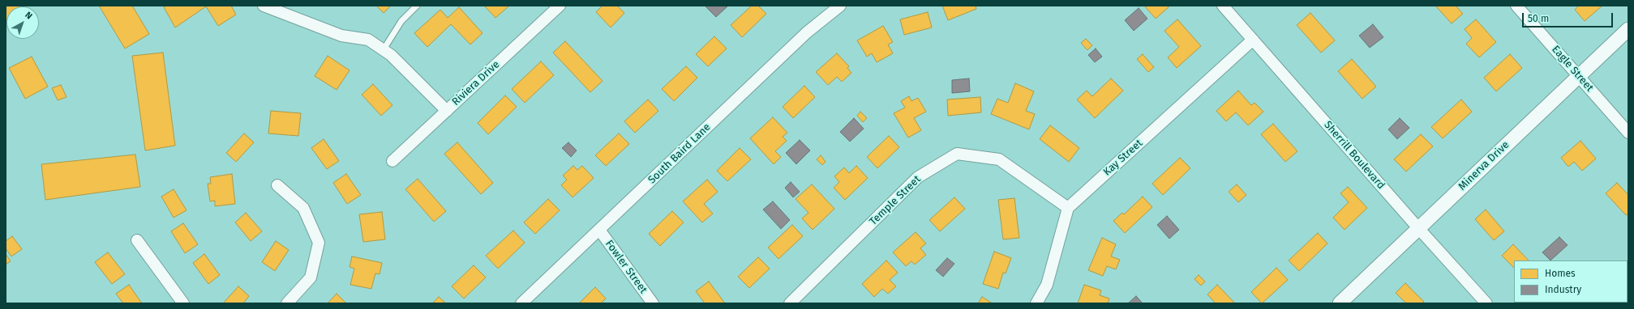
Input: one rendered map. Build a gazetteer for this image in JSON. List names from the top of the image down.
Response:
{
  "streets": {
    "street": [
      "Eagle Street",
      "Riviera Drive",
      "South Baird Lane",
      "Sherrill Boulevard",
      "Kay Street",
      "Minerva Drive",
      "Temple Street",
      "Fowler Street"
    ]
  },
  "crossings": [
    ["Eagle Street", "Minerva Drive"],
    ["South Baird Lane", "Fowler Street"],
    ["Sherrill Boulevard", "Kay Street"],
    ["Sherrill Boulevard", "Minerva Drive"],
    ["Kay Street", "Temple Street"]
  ],
  "legend": ["Homes", "Industry"],
  "scale_bar": "50 m",
  "north": "top right"
}
